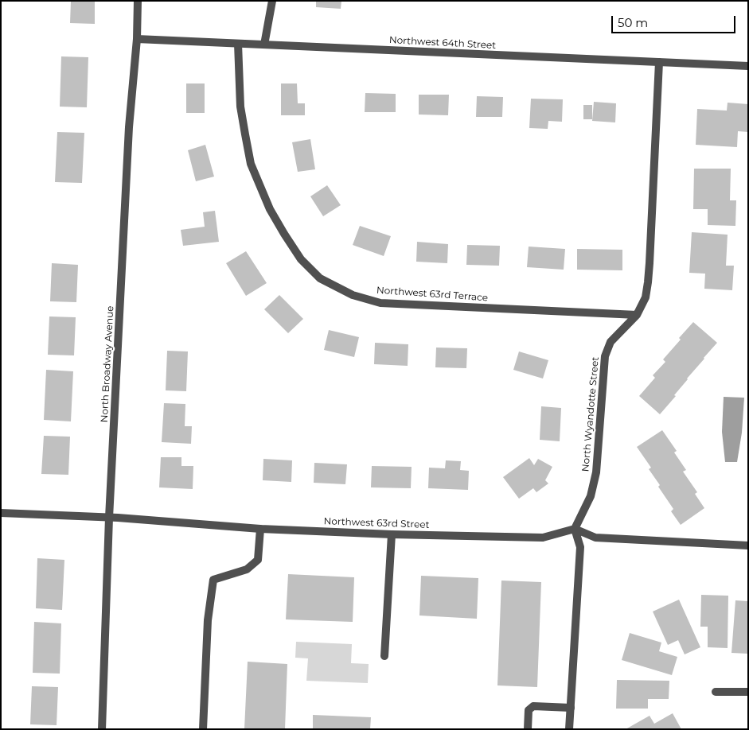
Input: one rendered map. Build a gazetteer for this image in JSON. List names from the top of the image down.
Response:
{
  "streets": {
    "street": [
      "Northwest 64th Street",
      "Northwest 63rd Terrace",
      "North Broadway Avenue",
      "North Wyandotte Street",
      "Northwest 63rd Street"
    ]
  },
  "crossings": [
    ["Northwest 64th Street", "Northwest 63rd Terrace"],
    ["Northwest 64th Street", "North Broadway Avenue"],
    ["Northwest 64th Street", "North Wyandotte Street"],
    ["Northwest 63rd Terrace", "North Wyandotte Street"],
    ["North Broadway Avenue", "Northwest 63rd Street"],
    ["North Wyandotte Street", "Northwest 63rd Street"]
  ],
  "scale_bar": "50 m"
}
